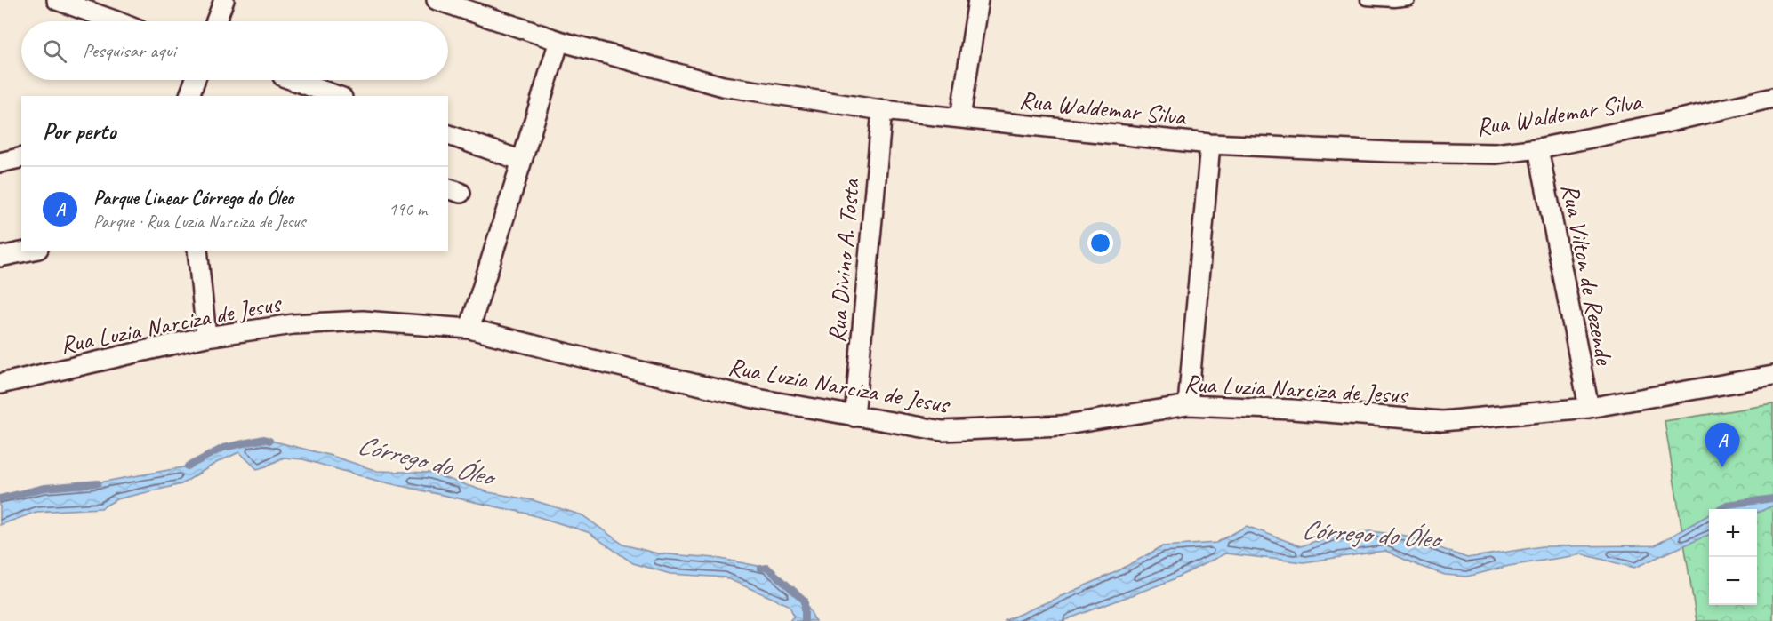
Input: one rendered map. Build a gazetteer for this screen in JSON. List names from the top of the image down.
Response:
{
  "streets": {
    "street": [
      "Rua Waldemar Silva",
      "Rua Divino A. Tosta",
      "Rua Vilton de Rezende",
      "Rua Luzia Narciza de Jesus"
    ]
  },
  "crossings": [
    ["Rua Waldemar Silva", "Rua Divino A. Tosta"],
    ["Rua Waldemar Silva", "Rua Vilton de Rezende"],
    ["Rua Divino A. Tosta", "Rua Luzia Narciza de Jesus"],
    ["Rua Vilton de Rezende", "Rua Luzia Narciza de Jesus"]
  ],
  "water": ["Córrego do Óleo"],
  "page": {
    "search": "Pesquisar aqui",
    "heading": "Por perto",
    "list": [
      {
        "mark": "A",
        "name": "Parque Linear Córrego do Óleo",
        "note": "Parque · Rua Luzia Narciza de Jesus",
        "value": "190 m"
      }
    ],
    "pins": "A",
    "map_buttons": ["+", "−"]
  }
}
